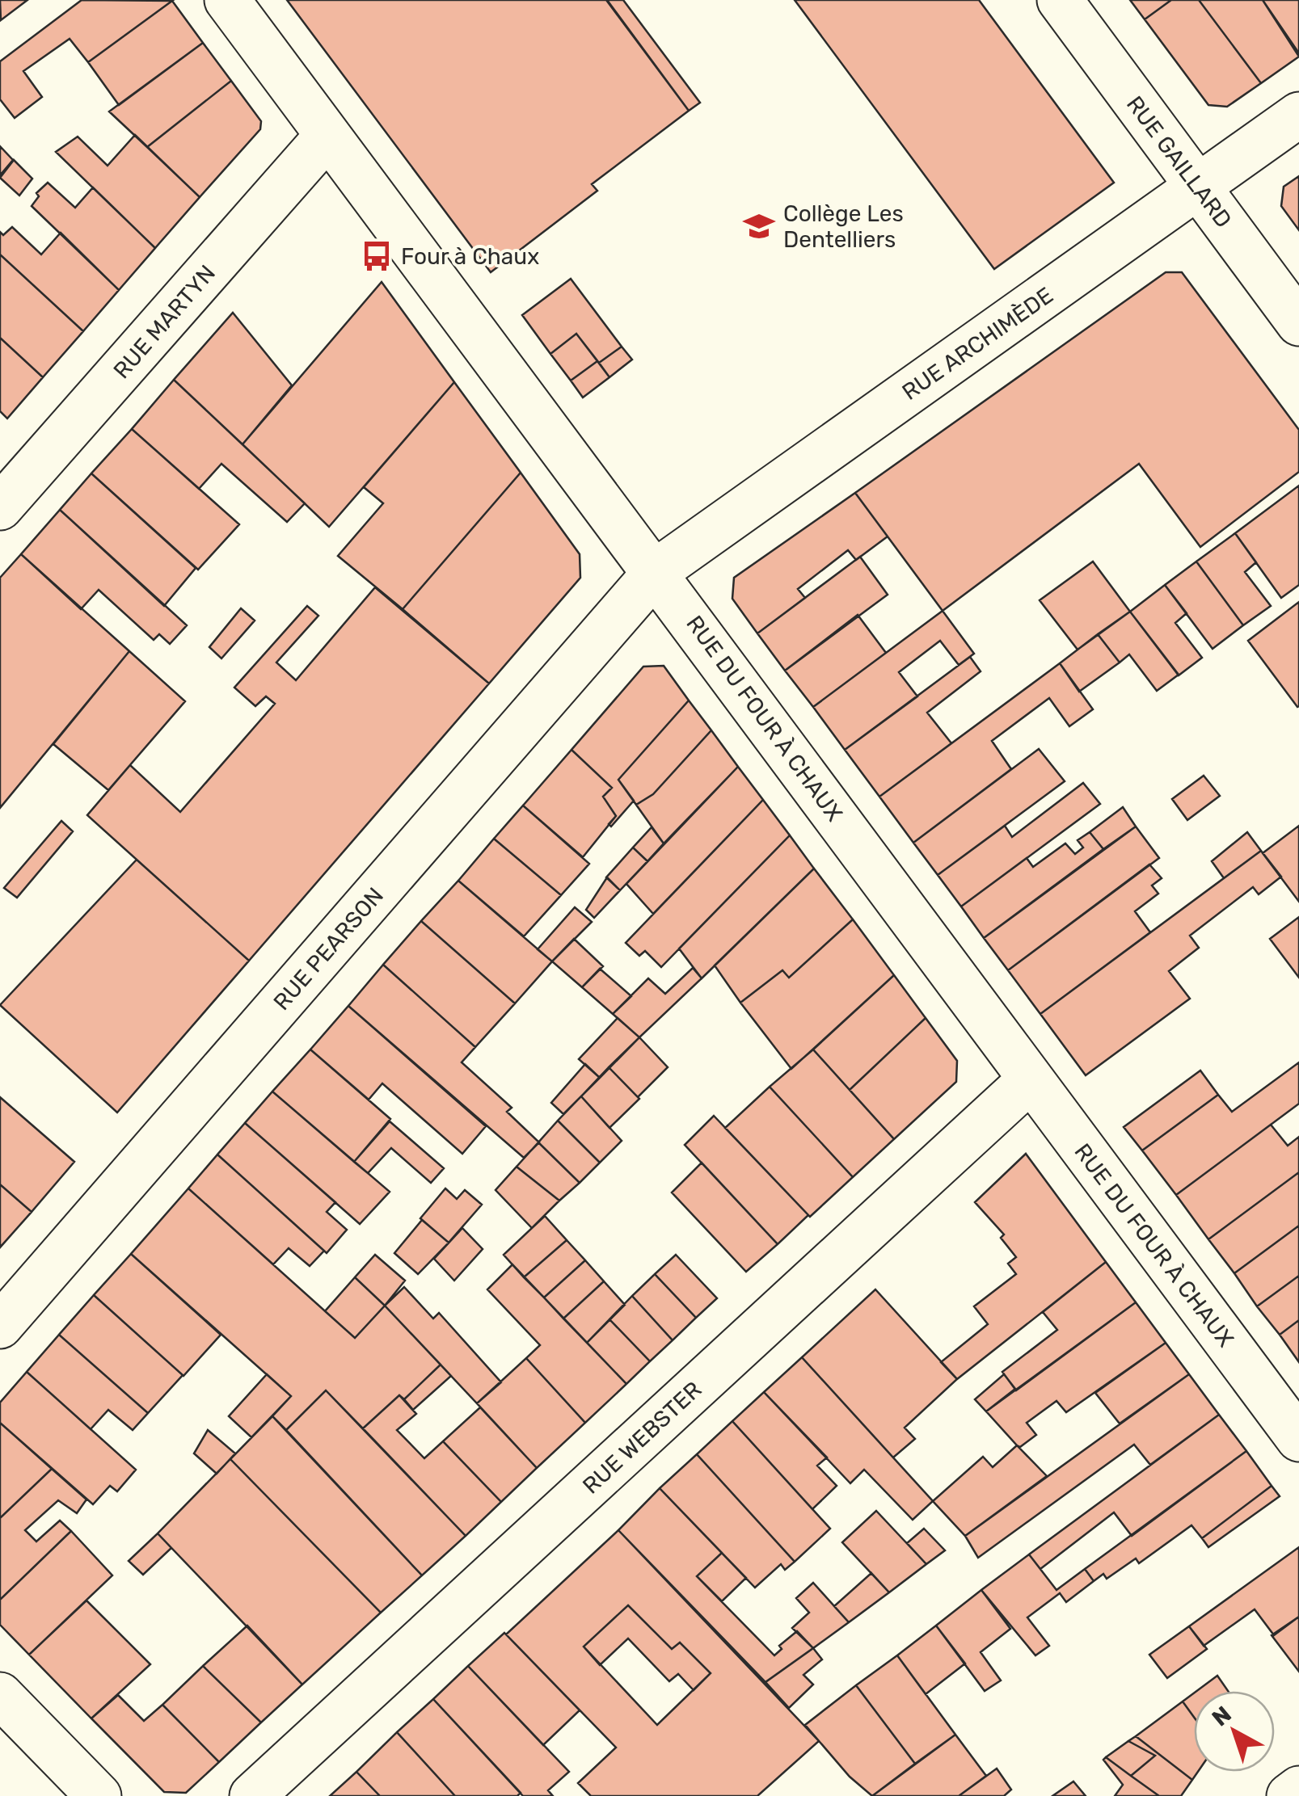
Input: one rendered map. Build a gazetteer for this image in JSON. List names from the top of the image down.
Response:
{
  "streets": {
    "street": [
      "RUE GAILLARD",
      "RUE MARTYN",
      "RUE ARCHIMÈDE",
      "RUE DU FOUR À CHAUX",
      "RUE PEARSON",
      "RUE WEBSTER"
    ]
  },
  "crossings": [
    ["RUE GAILLARD", "RUE ARCHIMÈDE"],
    ["RUE MARTYN", "RUE DU FOUR À CHAUX"],
    ["RUE ARCHIMÈDE", "RUE DU FOUR À CHAUX"],
    ["RUE ARCHIMÈDE", "RUE PEARSON"],
    ["RUE DU FOUR À CHAUX", "RUE PEARSON"],
    ["RUE DU FOUR À CHAUX", "RUE WEBSTER"]
  ],
  "places": {
    "school or university": ["Collège Les Dentelliers"],
    "bus stop": ["Four à Chaux"]
  },
  "north": "top left"
}
